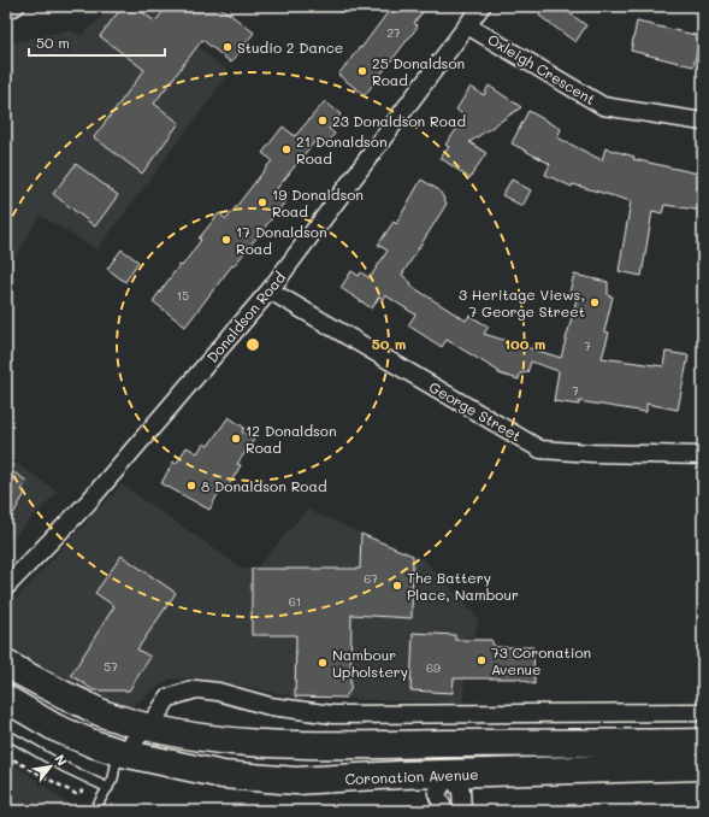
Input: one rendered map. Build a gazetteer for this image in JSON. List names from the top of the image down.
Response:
{
  "streets": {
    "main road": ["Coronation Avenue"],
    "street": ["Oxleigh Crescent", "Donaldson Road", "George Street"]
  },
  "crossings": [
    ["Oxleigh Crescent", "Donaldson Road"],
    ["Donaldson Road", "George Street"]
  ],
  "places": [
    "Studio 2 Dance",
    "25 Donaldson Road",
    "23 Donaldson Road",
    "21 Donaldson Road",
    "19 Donaldson Road",
    "17 Donaldson Road",
    "3 Heritage Views, 7 George Street",
    "12 Donaldson Road",
    "8 Donaldson Road",
    "The Battery Place, Nambour",
    "73 Coronation Avenue",
    "Nambour Upholstery"
  ],
  "house_numbers": [
    "27",
    "15",
    "7",
    "7",
    "67",
    "61",
    "57",
    "69"
  ],
  "scale_bar": "50 m",
  "north": "top right",
  "rings": ["50 m", "100 m"]
}
